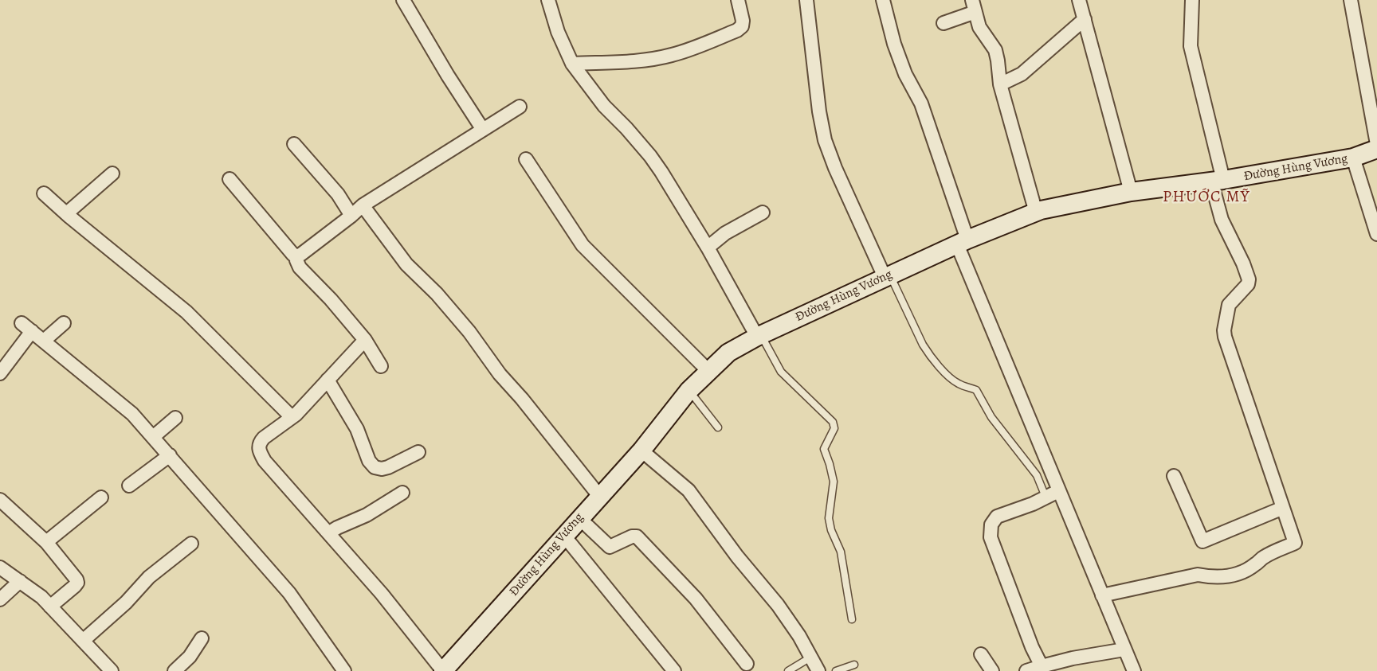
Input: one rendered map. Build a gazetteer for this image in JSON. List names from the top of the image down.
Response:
{
  "streets": {
    "street": ["Đường Hùng Vương"]
  },
  "districts": ["PHƯỚC MỸ"]
}
